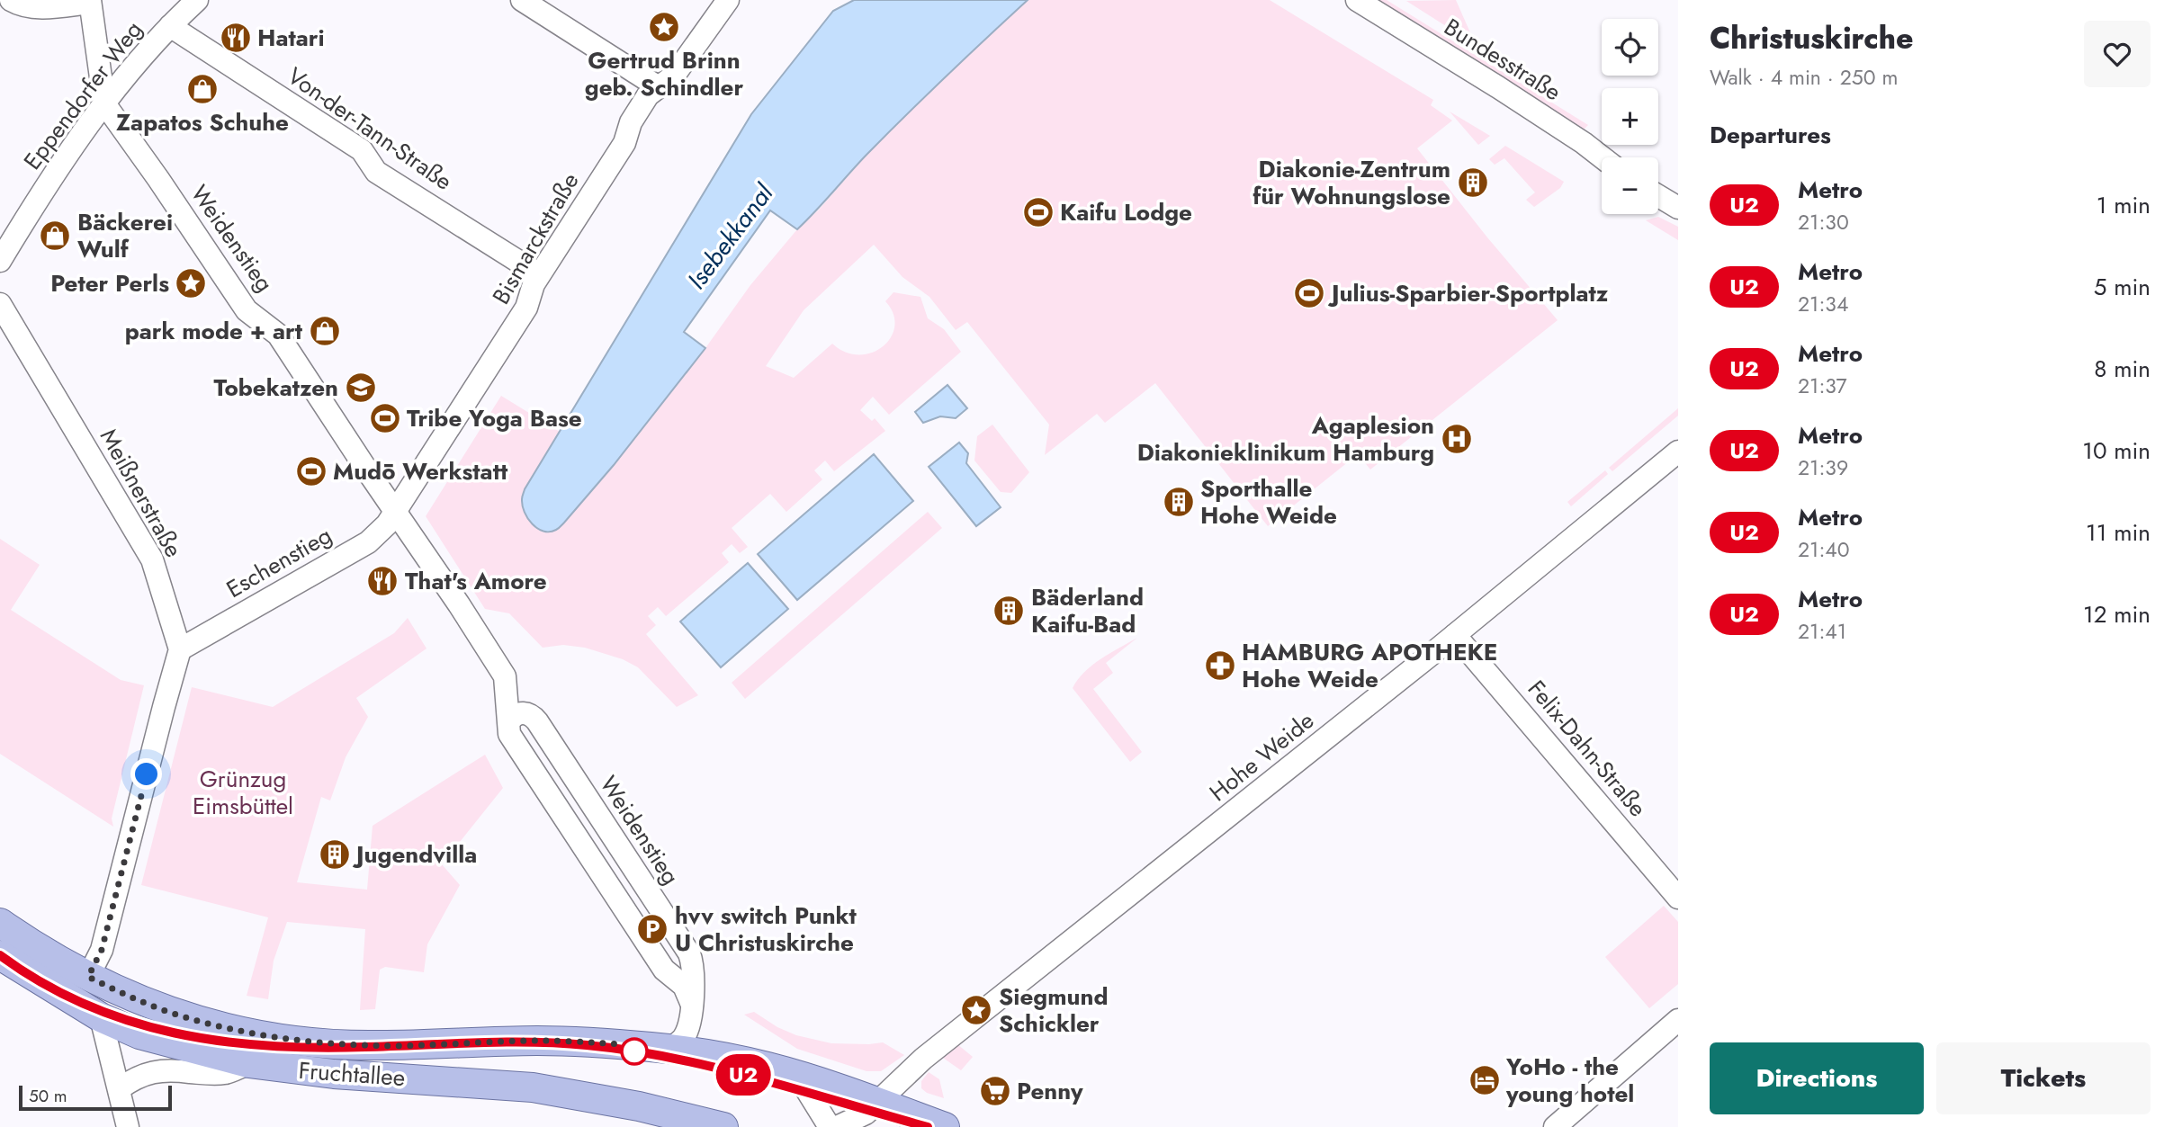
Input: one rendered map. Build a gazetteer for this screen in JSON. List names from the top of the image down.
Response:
{
  "streets": {
    "main road": ["Fruchtallee"],
    "street": [
      "Bundesstraße",
      "Eppendorfer Weg",
      "Von-der-Tann-Straße",
      "Weidenstieg",
      "Bismarckstraße",
      "Meißnerstraße",
      "Eschenstieg",
      "Felix-Dahn-Straße",
      "Hohe Weide"
    ]
  },
  "crossings": [
    ["Eppendorfer Weg", "Von-der-Tann-Straße"],
    ["Eppendorfer Weg", "Weidenstieg"],
    ["Von-der-Tann-Straße", "Bismarckstraße"],
    ["Weidenstieg", "Bismarckstraße"],
    ["Weidenstieg", "Eschenstieg"],
    ["Weidenstieg", "Fruchtallee"],
    ["Bismarckstraße", "Eschenstieg"],
    ["Meißnerstraße", "Eschenstieg"],
    ["Felix-Dahn-Straße", "Hohe Weide"],
    ["Hohe Weide", "Fruchtallee"]
  ],
  "water": ["Isebekkanal"],
  "parks": ["Grünzug Eimsbüttel"],
  "places": {
    "place": ["Gertrud Brinn geb. Schindler", "Peter Perls", "Siegmund Schickler"],
    "restaurant": ["Hatari", "That's Amore"],
    "shop": ["Zapatos Schuhe", "Bäckerei Wulf", "park mode + art"],
    "building": [
      "Diakonie-Zentrum für Wohnungslose",
      "Sporthalle Hohe Weide",
      "Bäderland Kaifu-Bad",
      "Jugendvilla"
    ],
    "sports": [
      "Kaifu Lodge",
      "Julius-Sparbier-Sportplatz",
      "Tribe Yoga Base",
      "Mudō Werkstatt"
    ],
    "school or university": ["Tobekatzen"],
    "hospital": ["Agaplesion Diakonieklinikum Hamburg"],
    "pharmacy": ["HAMBURG APOTHEKE Hohe Weide"],
    "parking": ["hvv switch Punkt U Christuskirche"],
    "hotel": ["YoHo - the young hotel"],
    "supermarket": ["Penny"]
  },
  "lines": ["metro line U2"],
  "scale_bar": "50 m",
  "page": {
    "on_map": "U2",
    "heading": [
      ["Christuskirche", "Walk · 4 min · 250 m"],
      "Departures"
    ],
    "map_buttons": ["+", "−"],
    "list": [
      {
        "mark": "U2",
        "name": "Metro",
        "note": "21:30",
        "value": "1 min"
      },
      {
        "mark": "U2",
        "name": "Metro",
        "note": "21:34",
        "value": "5 min"
      },
      {
        "mark": "U2",
        "name": "Metro",
        "note": "21:37",
        "value": "8 min"
      },
      {
        "mark": "U2",
        "name": "Metro",
        "note": "21:39",
        "value": "10 min"
      },
      {
        "mark": "U2",
        "name": "Metro",
        "note": "21:40",
        "value": "11 min"
      },
      {
        "mark": "U2",
        "name": "Metro",
        "note": "21:41",
        "value": "12 min"
      }
    ],
    "buttons": ["Directions", "Tickets"],
    "scale": "50 m"
  }
}
